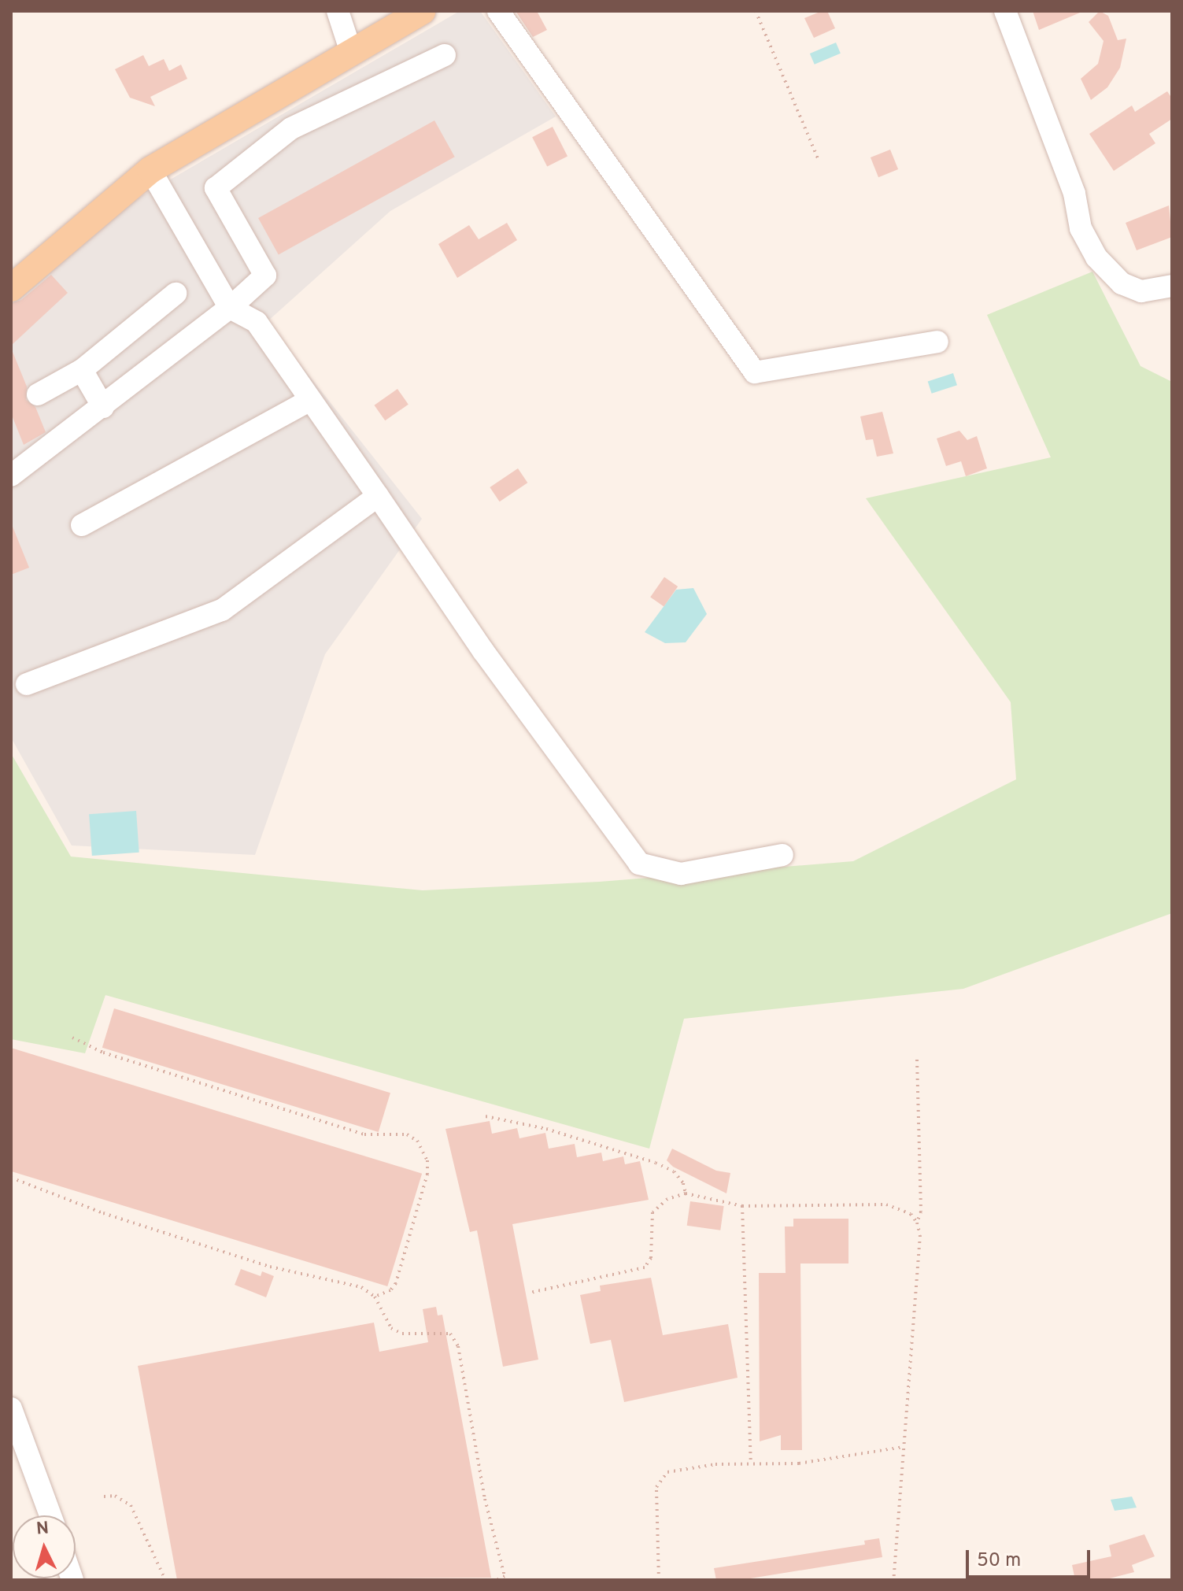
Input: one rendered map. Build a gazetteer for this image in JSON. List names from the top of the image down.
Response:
{
  "scale_bar": "50 m",
  "north": "top"
}
